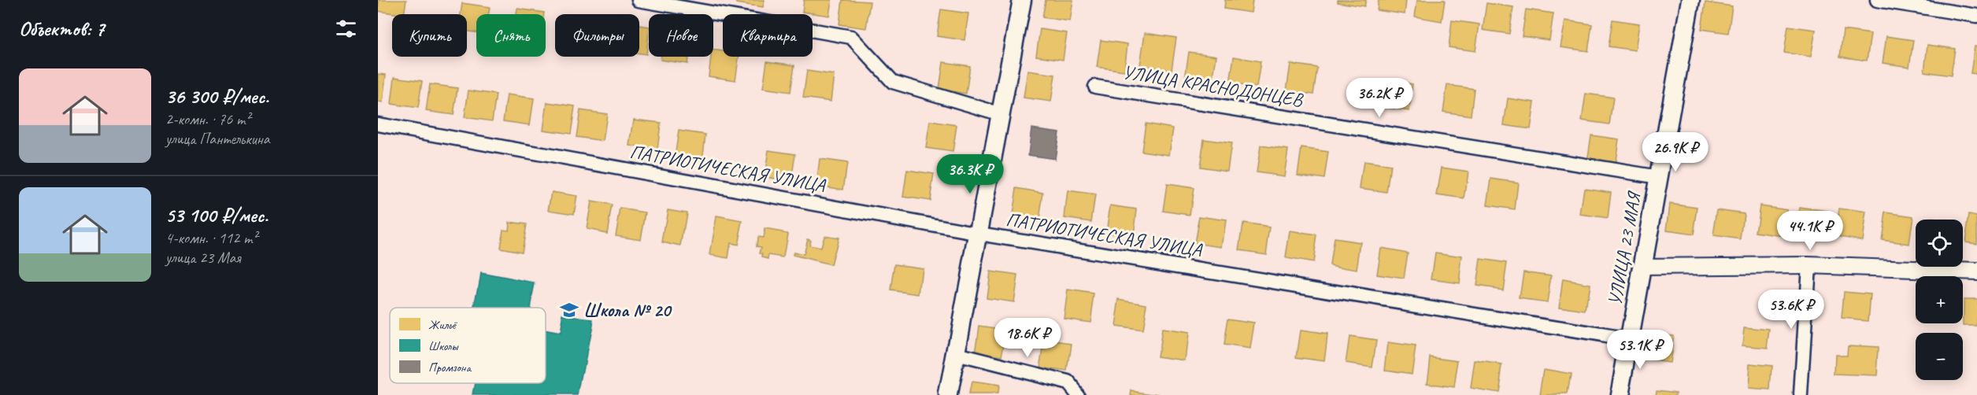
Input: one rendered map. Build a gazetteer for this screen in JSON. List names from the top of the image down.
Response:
{
  "streets": {
    "main road": ["УЛИЦА 23 МАЯ"],
    "street": ["УЛИЦА КРАСНОДОНЦЕВ", "ПАТРИОТИЧЕСКАЯ УЛИЦА"]
  },
  "crossings": [
    ["УЛИЦА КРАСНОДОНЦЕВ", "УЛИЦА 23 МАЯ"],
    ["ПАТРИОТИЧЕСКАЯ УЛИЦА", "УЛИЦА 23 МАЯ"]
  ],
  "places": {
    "school or university": ["Школа № 20"]
  },
  "legend": ["Жильё", "Школы", "Промзона"],
  "page": {
    "heading": "Объектов: 7",
    "chip": [
      "Купить",
      "Снять",
      "Фильтры",
      "Новое",
      "Квартира"
    ],
    "list": [
      {
        "name": "36 300 ₽/мес.",
        "note": "2-комн. · 76 m² · улица Пантелькина"
      },
      {
        "name": "53 100 ₽/мес.",
        "note": "4-комн. · 112 m² · улица 23 Мая"
      }
    ],
    "price": [
      "36.2K ₽",
      "26.9K ₽",
      "36.3K ₽",
      "44.1K ₽",
      "53.6K ₽",
      "18.6K ₽",
      "53.1K ₽"
    ],
    "map_buttons": ["+", "−"]
  }
}
